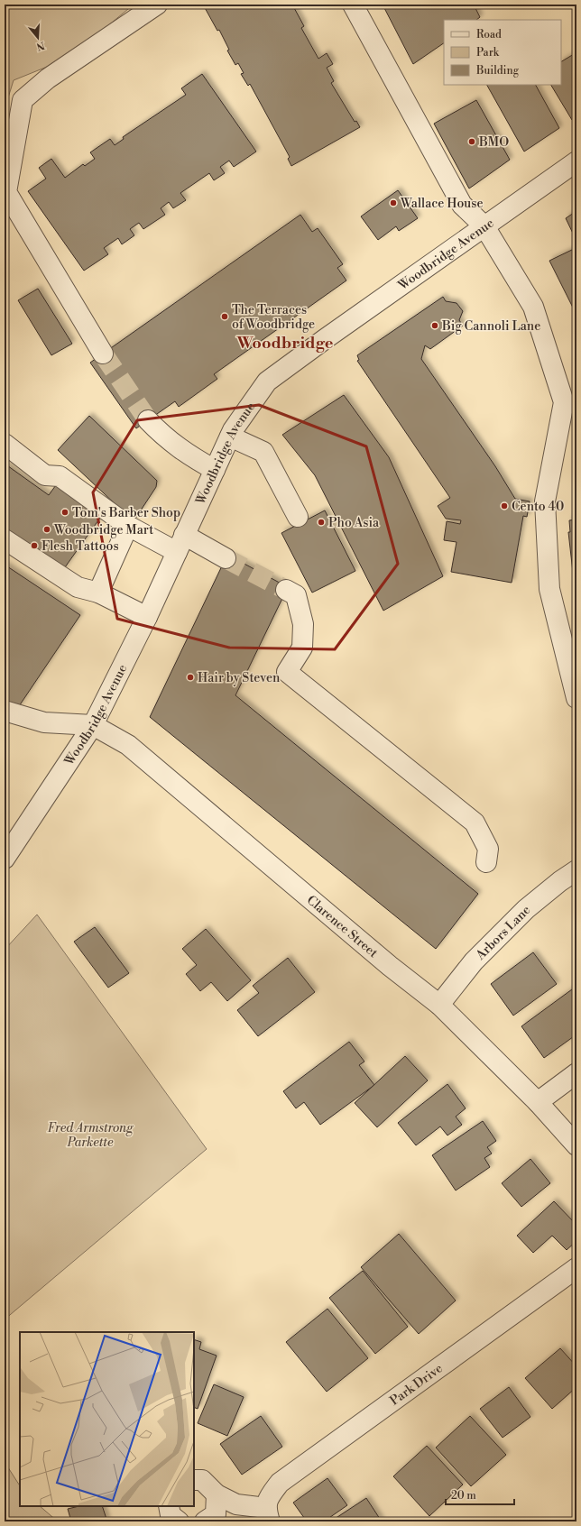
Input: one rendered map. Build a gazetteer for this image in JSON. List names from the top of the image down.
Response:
{
  "streets": {
    "street": [
      "Woodbridge Avenue",
      "Clarence Street",
      "Arbors Lane",
      "Park Drive"
    ]
  },
  "crossings": [
    ["Woodbridge Avenue", "Clarence Street"],
    ["Clarence Street", "Arbors Lane"]
  ],
  "districts": ["Woodbridge"],
  "parks": ["Fred Armstrong Parkette"],
  "places": [
    "BMO",
    "Wallace House",
    "The Terraces of Woodbridge",
    "Big Cannoli Lane",
    "Cento 40",
    "Tom's Barber Shop",
    "Pho Asia",
    "Woodbridge Mart",
    "Flesh Tattoos",
    "Hair by Steven"
  ],
  "legend": ["Road", "Park", "Building"],
  "scale_bar": "20 m",
  "north": "bottom"
}
